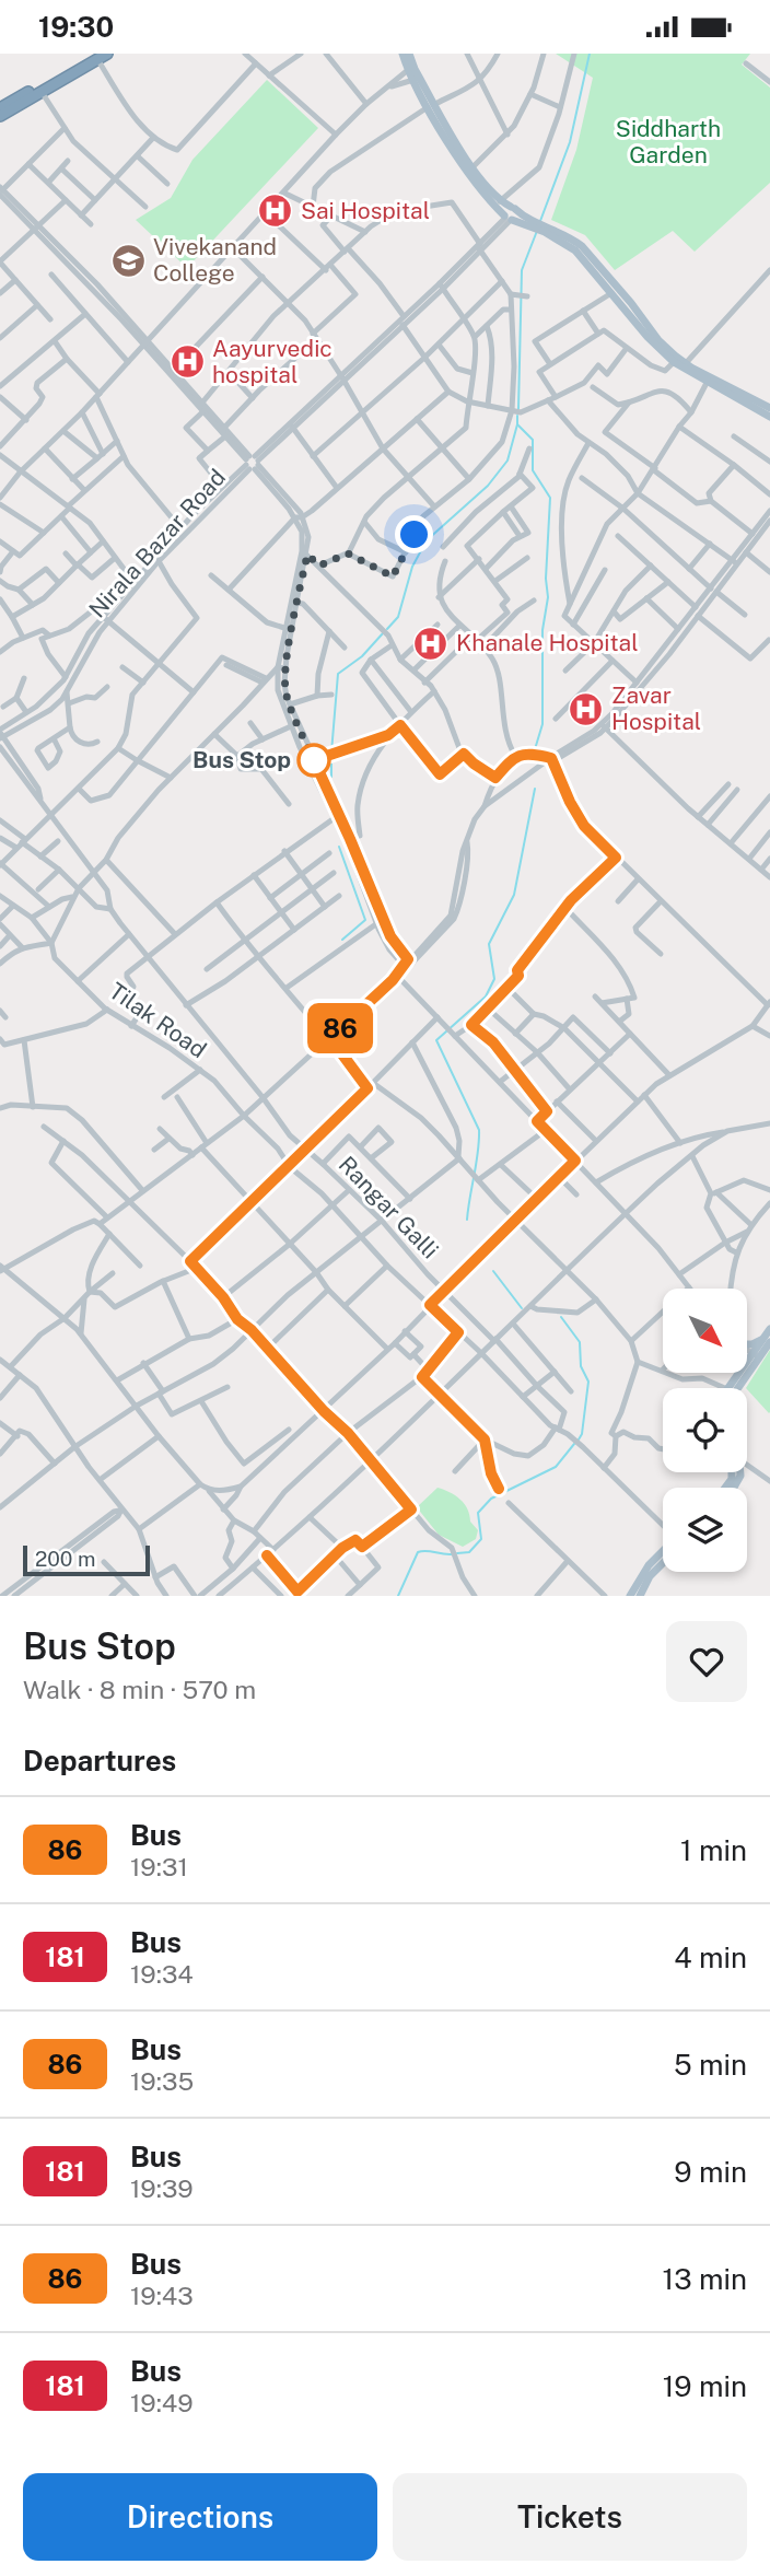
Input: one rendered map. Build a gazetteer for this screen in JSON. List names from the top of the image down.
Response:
{
  "streets": {
    "street": ["Nirala Bazar Road", "Tilak Road", "Rangar Galli"]
  },
  "crossings": [
    ["Tilak Road", "Rangar Galli"]
  ],
  "parks": ["Siddharth Garden"],
  "places": {
    "hospital": [
      "Sai Hospital",
      "Aayurvedic hospital",
      "Khanale Hospital",
      "Zavar Hospital"
    ],
    "school or university": ["Vivekanand College"],
    "other": ["Bus Stop"]
  },
  "lines": ["bus line 86"],
  "scale_bar": "200 m",
  "north": "bottom right",
  "page": {
    "status": "19:30",
    "on_map": "86",
    "scale": "200 m",
    "heading": [
      ["Bus Stop", "Walk · 8 min · 570 m"],
      "Departures"
    ],
    "list": [
      {
        "mark": "86",
        "name": "Bus",
        "note": "19:31",
        "value": "1 min"
      },
      {
        "mark": "181",
        "name": "Bus",
        "note": "19:34",
        "value": "4 min"
      },
      {
        "mark": "86",
        "name": "Bus",
        "note": "19:35",
        "value": "5 min"
      },
      {
        "mark": "181",
        "name": "Bus",
        "note": "19:39",
        "value": "9 min"
      },
      {
        "mark": "86",
        "name": "Bus",
        "note": "19:43",
        "value": "13 min"
      },
      {
        "mark": "181",
        "name": "Bus",
        "note": "19:49",
        "value": "19 min"
      }
    ],
    "buttons": ["Directions", "Tickets"]
  }
}
